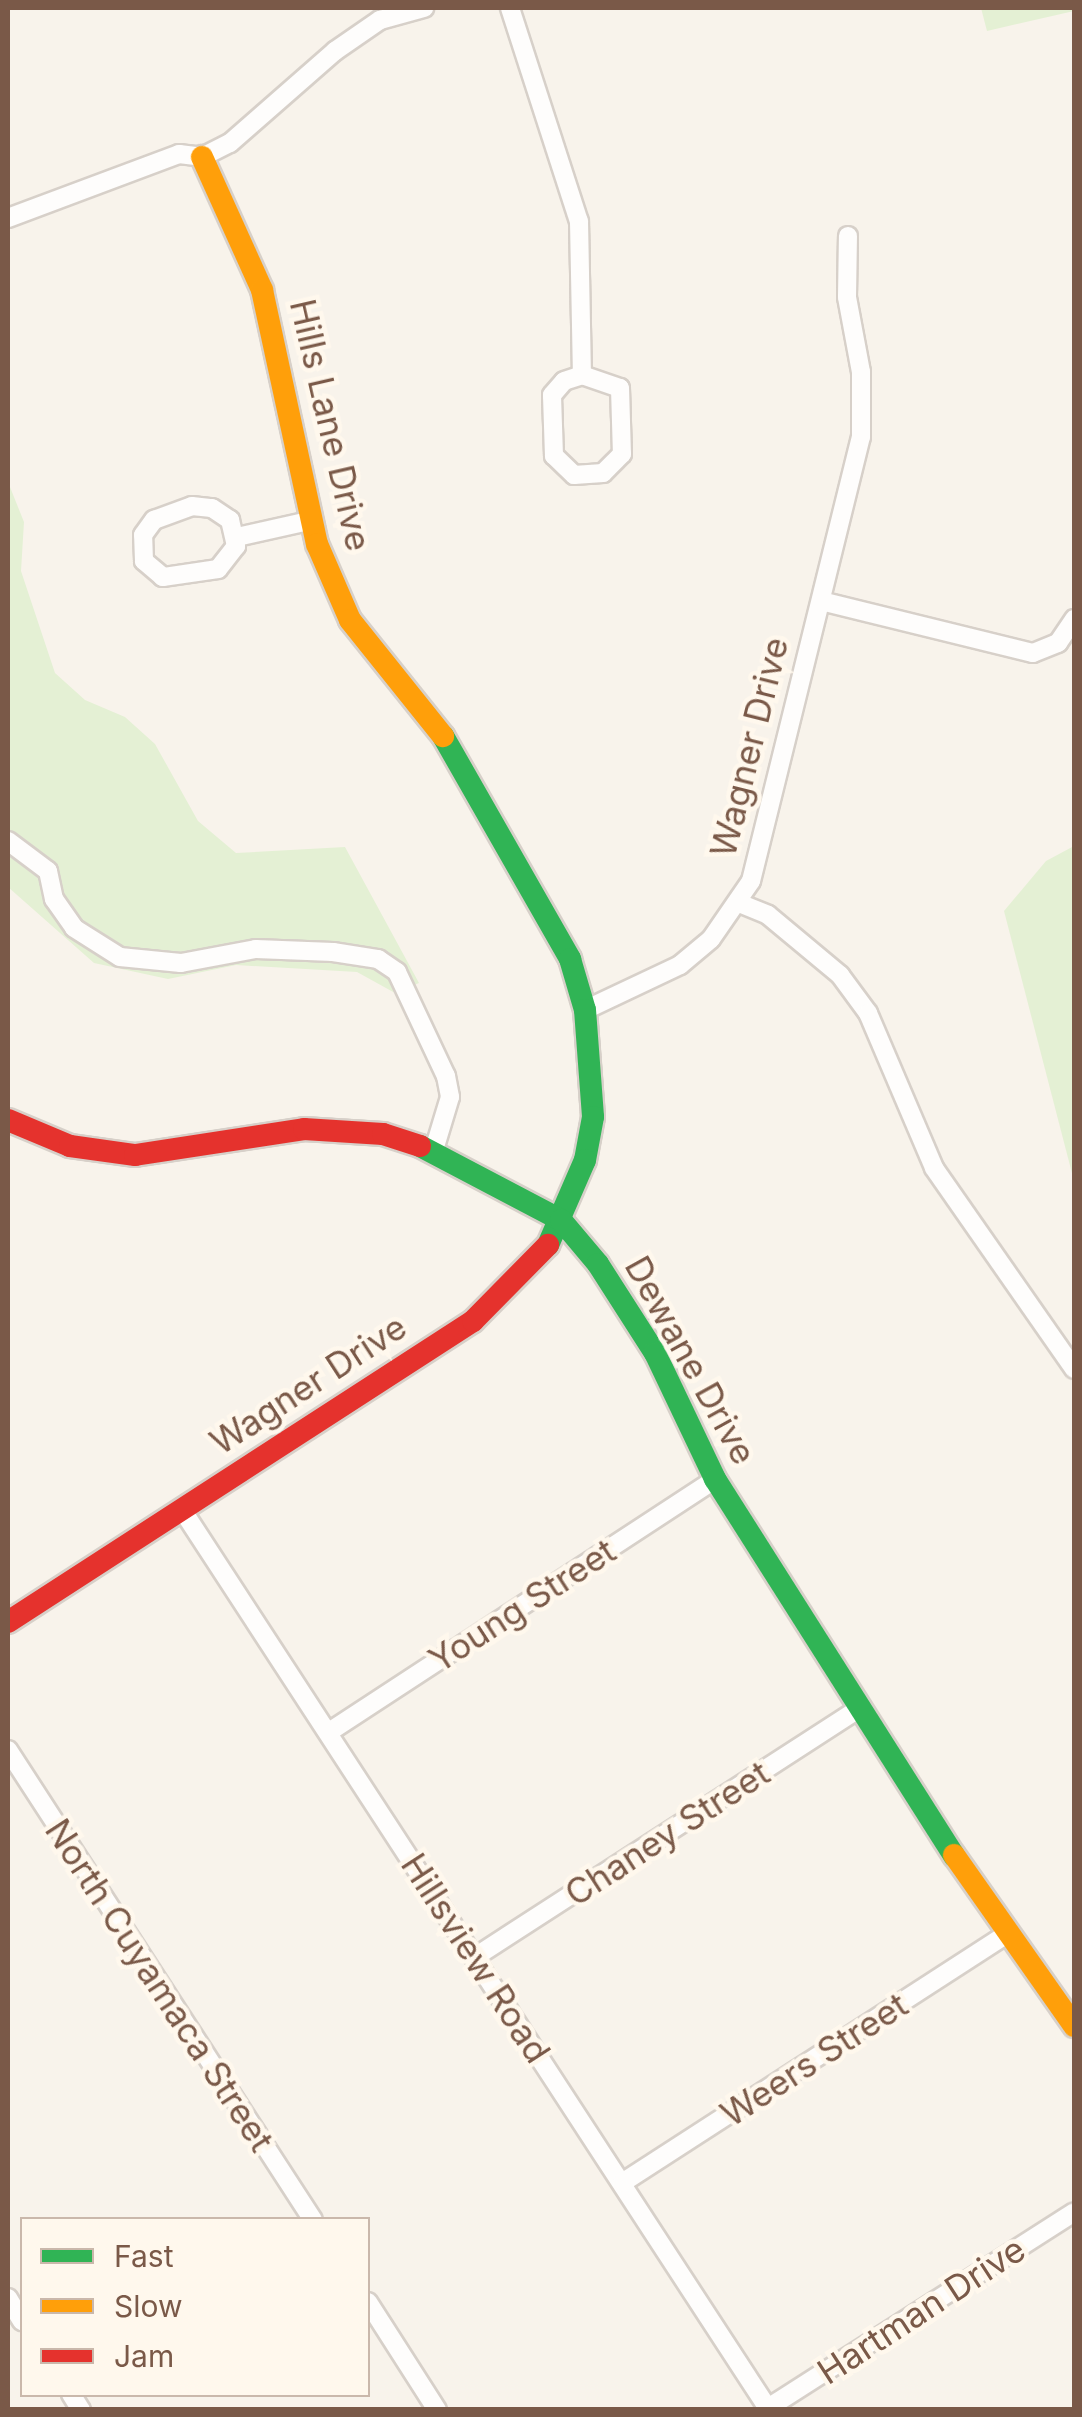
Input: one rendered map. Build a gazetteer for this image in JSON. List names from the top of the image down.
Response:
{
  "streets": {
    "street": [
      "Hills Lane Drive",
      "Wagner Drive",
      "Dewane Drive",
      "Young Street",
      "Chaney Street",
      "Hillsview Road",
      "North Cuyamaca Street",
      "Weers Street",
      "Hartman Drive"
    ]
  },
  "crossings": [
    ["Hills Lane Drive", "Wagner Drive"],
    ["Wagner Drive", "Dewane Drive"],
    ["Wagner Drive", "Hillsview Road"],
    ["Dewane Drive", "Young Street"],
    ["Dewane Drive", "Chaney Street"],
    ["Dewane Drive", "Weers Street"],
    ["Young Street", "Hillsview Road"],
    ["Chaney Street", "Hillsview Road"],
    ["Hillsview Road", "Weers Street"],
    ["Hillsview Road", "Hartman Drive"]
  ],
  "legend": ["Fast", "Slow", "Jam"]
}
